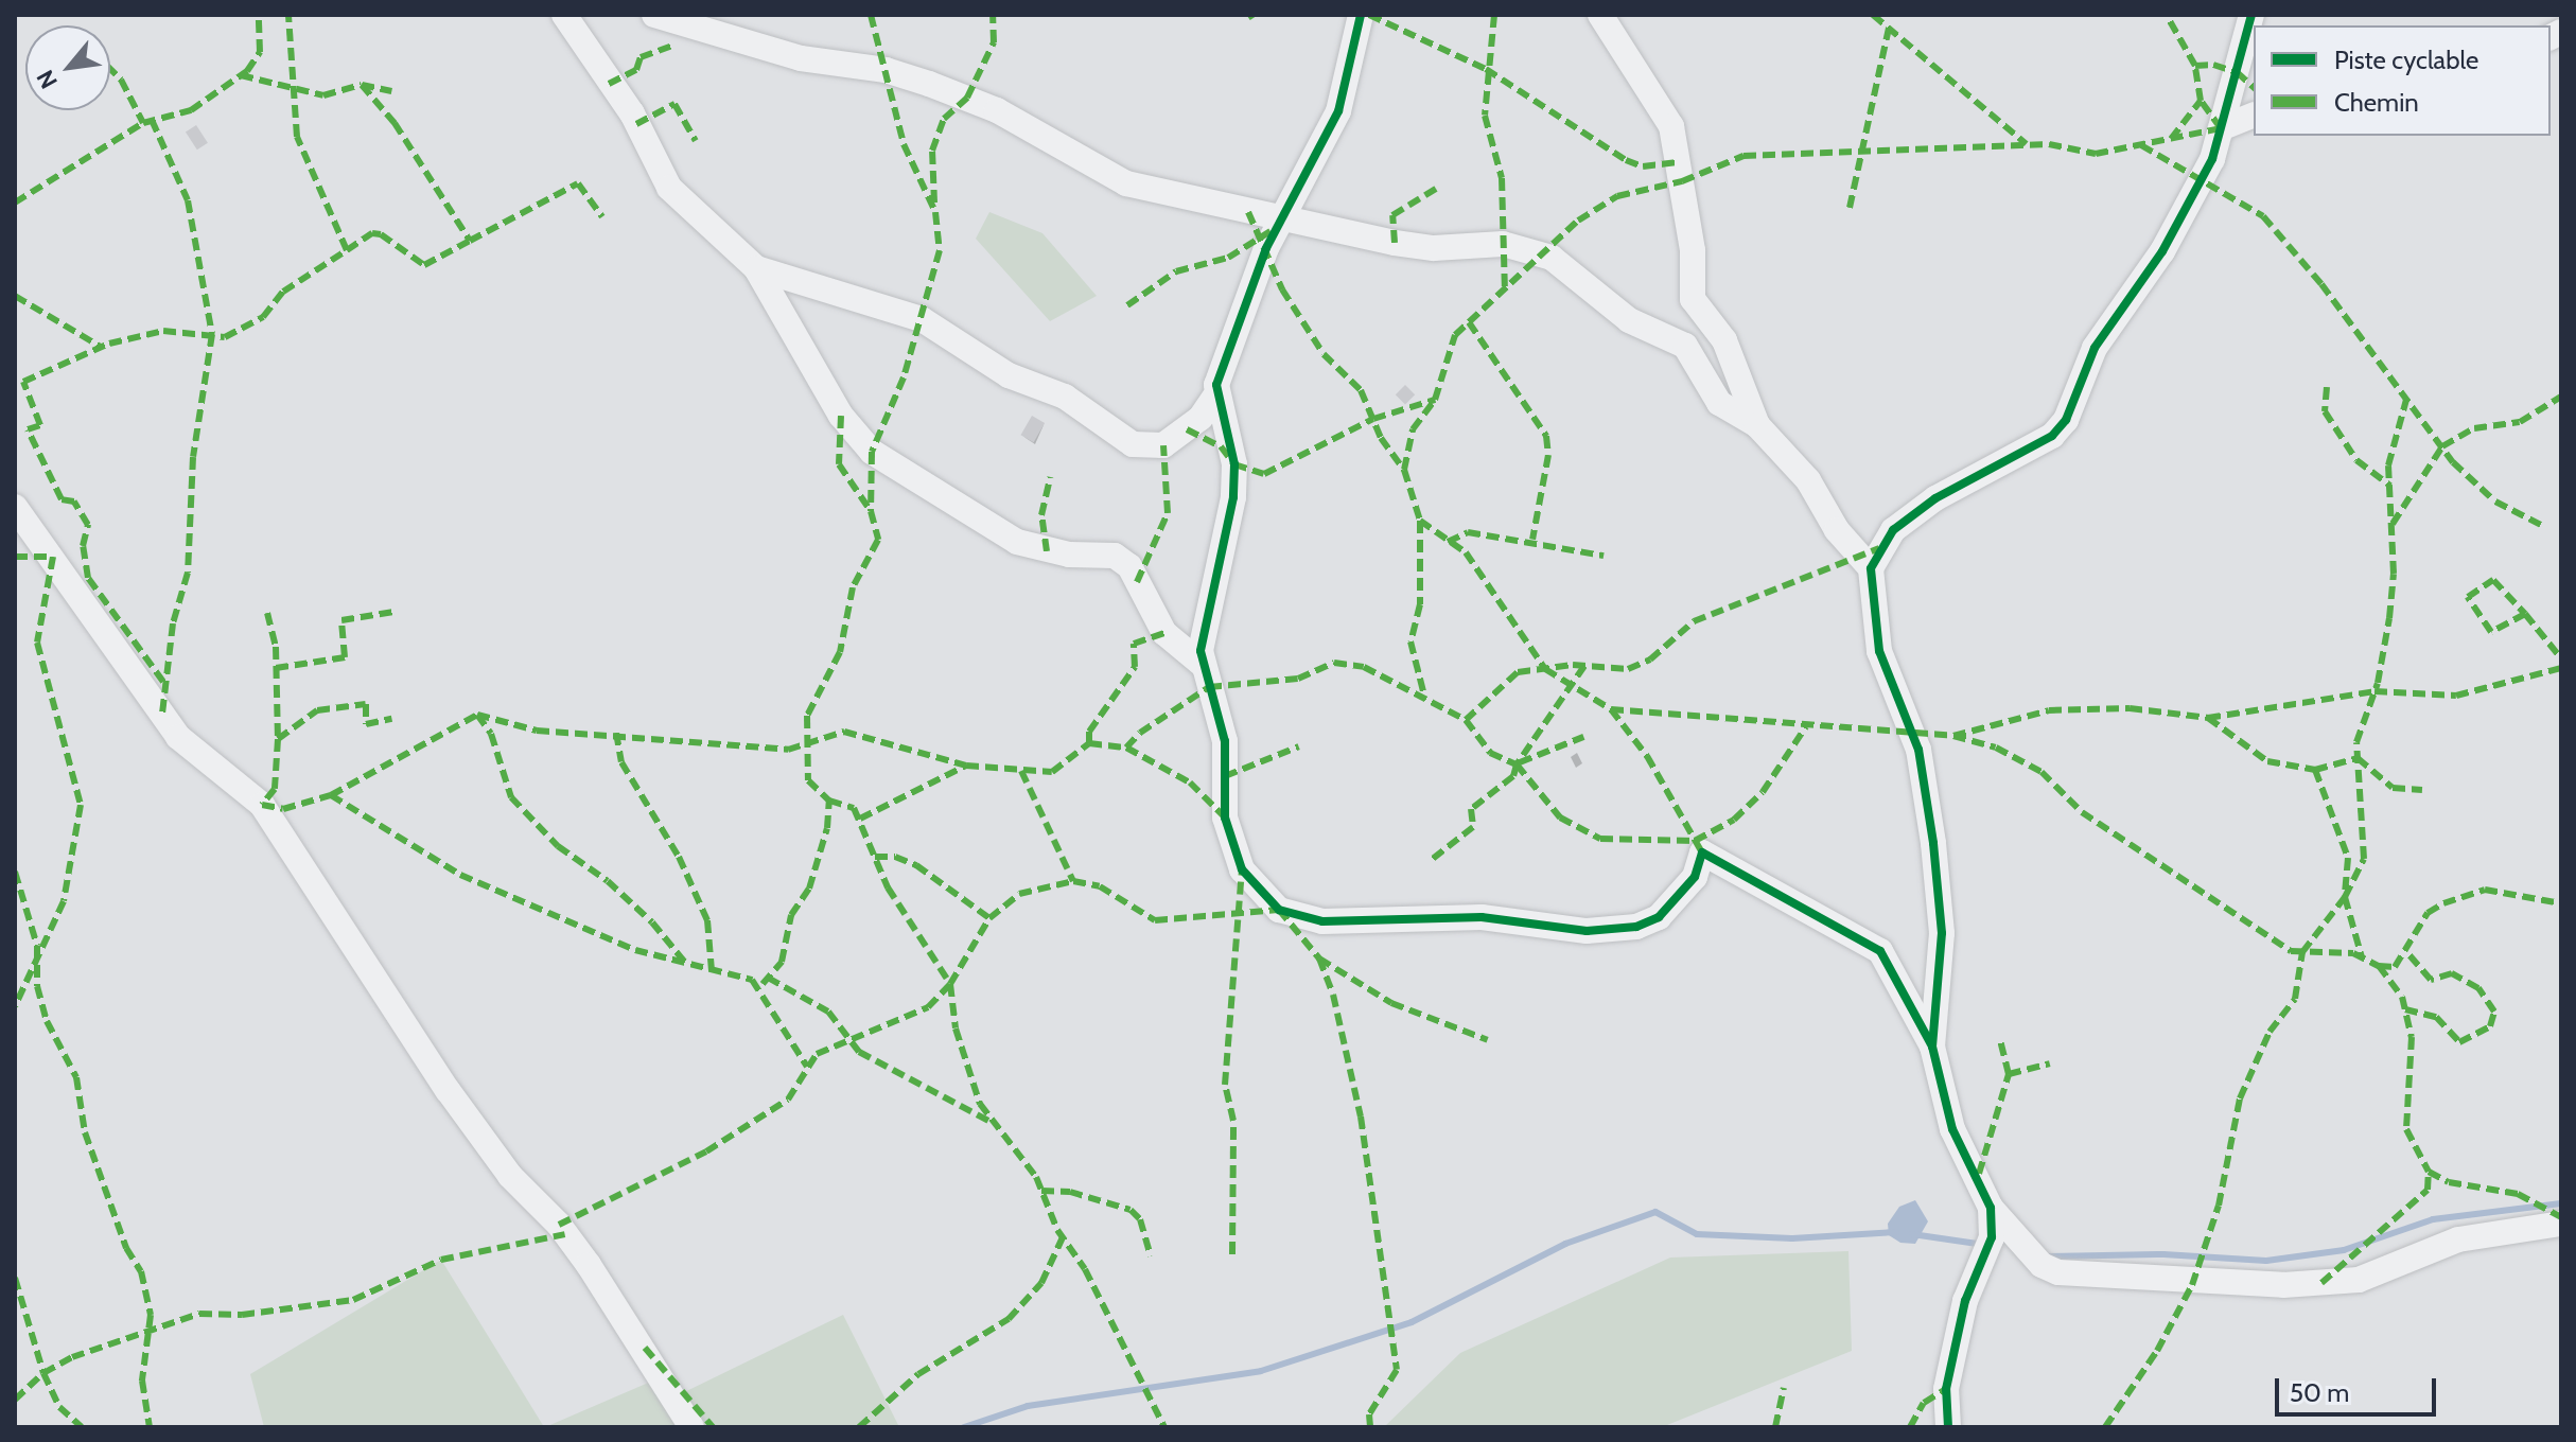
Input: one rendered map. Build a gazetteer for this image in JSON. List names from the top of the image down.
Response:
{
  "legend": ["Piste cyclable", "Chemin"],
  "scale_bar": "50 m",
  "north": "bottom left"
}
